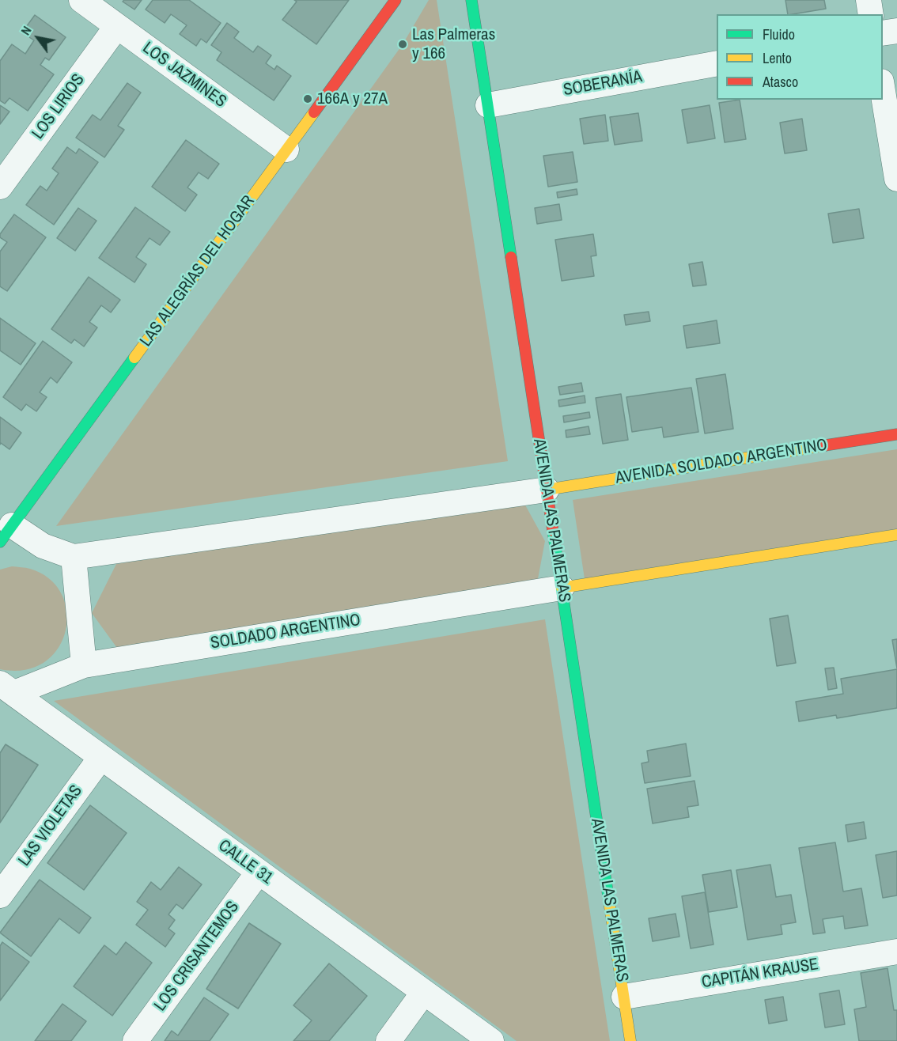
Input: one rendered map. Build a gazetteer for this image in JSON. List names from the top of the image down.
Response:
{
  "streets": {
    "main road": ["LAS ALEGRÍAS DEL HOGAR", "AVENIDA SOLDADO ARGENTINO", "AVENIDA LAS PALMERAS"],
    "street": [
      "LOS JAZMINES",
      "SOBERANÍA",
      "LOS LIRIOS",
      "SOLDADO ARGENTINO",
      "LAS VIOLETAS",
      "CALLE 31",
      "LOS CRISANTEMOS",
      "CAPITÁN KRAUSE"
    ]
  },
  "crossings": [
    ["LOS JAZMINES", "LOS LIRIOS"],
    ["LOS JAZMINES", "LAS ALEGRÍAS DEL HOGAR"],
    ["SOBERANÍA", "AVENIDA LAS PALMERAS"],
    ["AVENIDA SOLDADO ARGENTINO", "AVENIDA LAS PALMERAS"],
    ["AVENIDA LAS PALMERAS", "SOLDADO ARGENTINO"],
    ["AVENIDA LAS PALMERAS", "CAPITÁN KRAUSE"],
    ["SOLDADO ARGENTINO", "CALLE 31"],
    ["LAS VIOLETAS", "CALLE 31"],
    ["CALLE 31", "LOS CRISANTEMOS"]
  ],
  "places": ["Las Palmeras y 166", "166A y 27A"],
  "legend": ["Fluido", "Lento", "Atasco"],
  "north": "top left"
}
